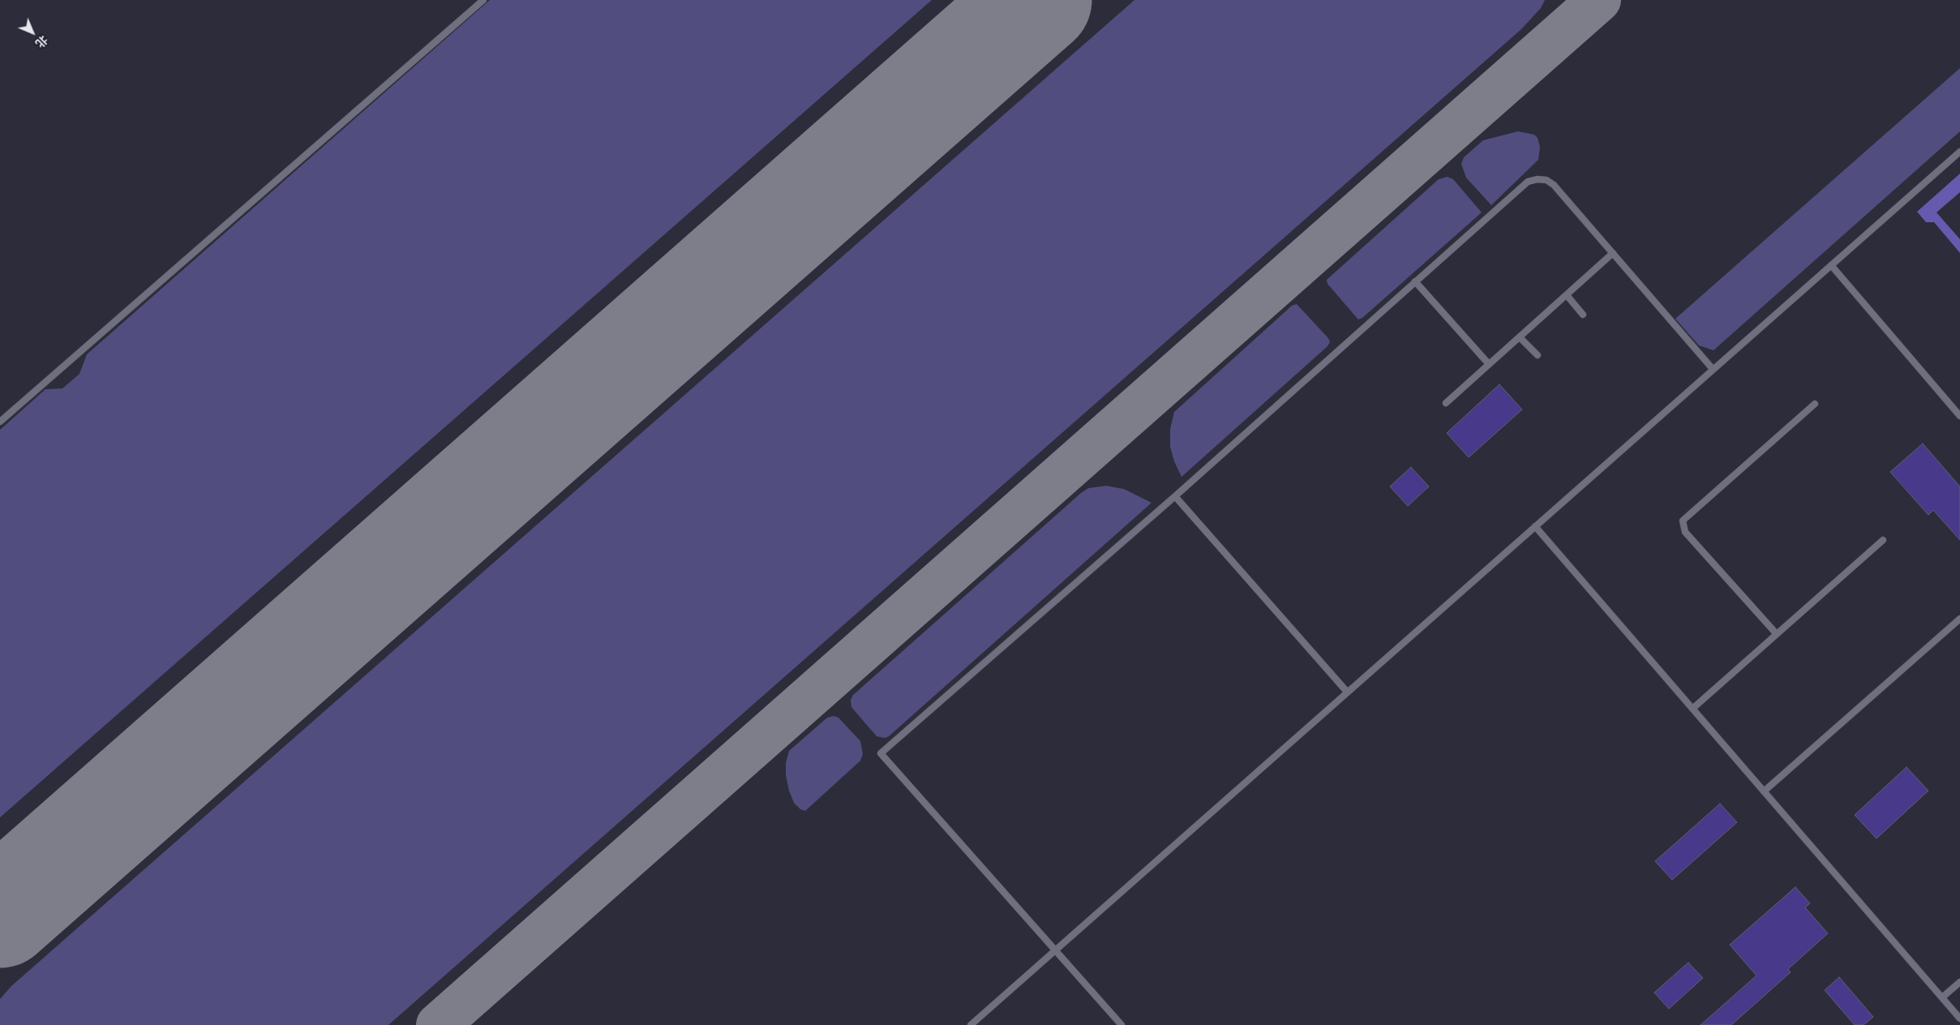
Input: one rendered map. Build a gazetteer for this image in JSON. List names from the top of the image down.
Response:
{
  "north": "bottom right"
}
